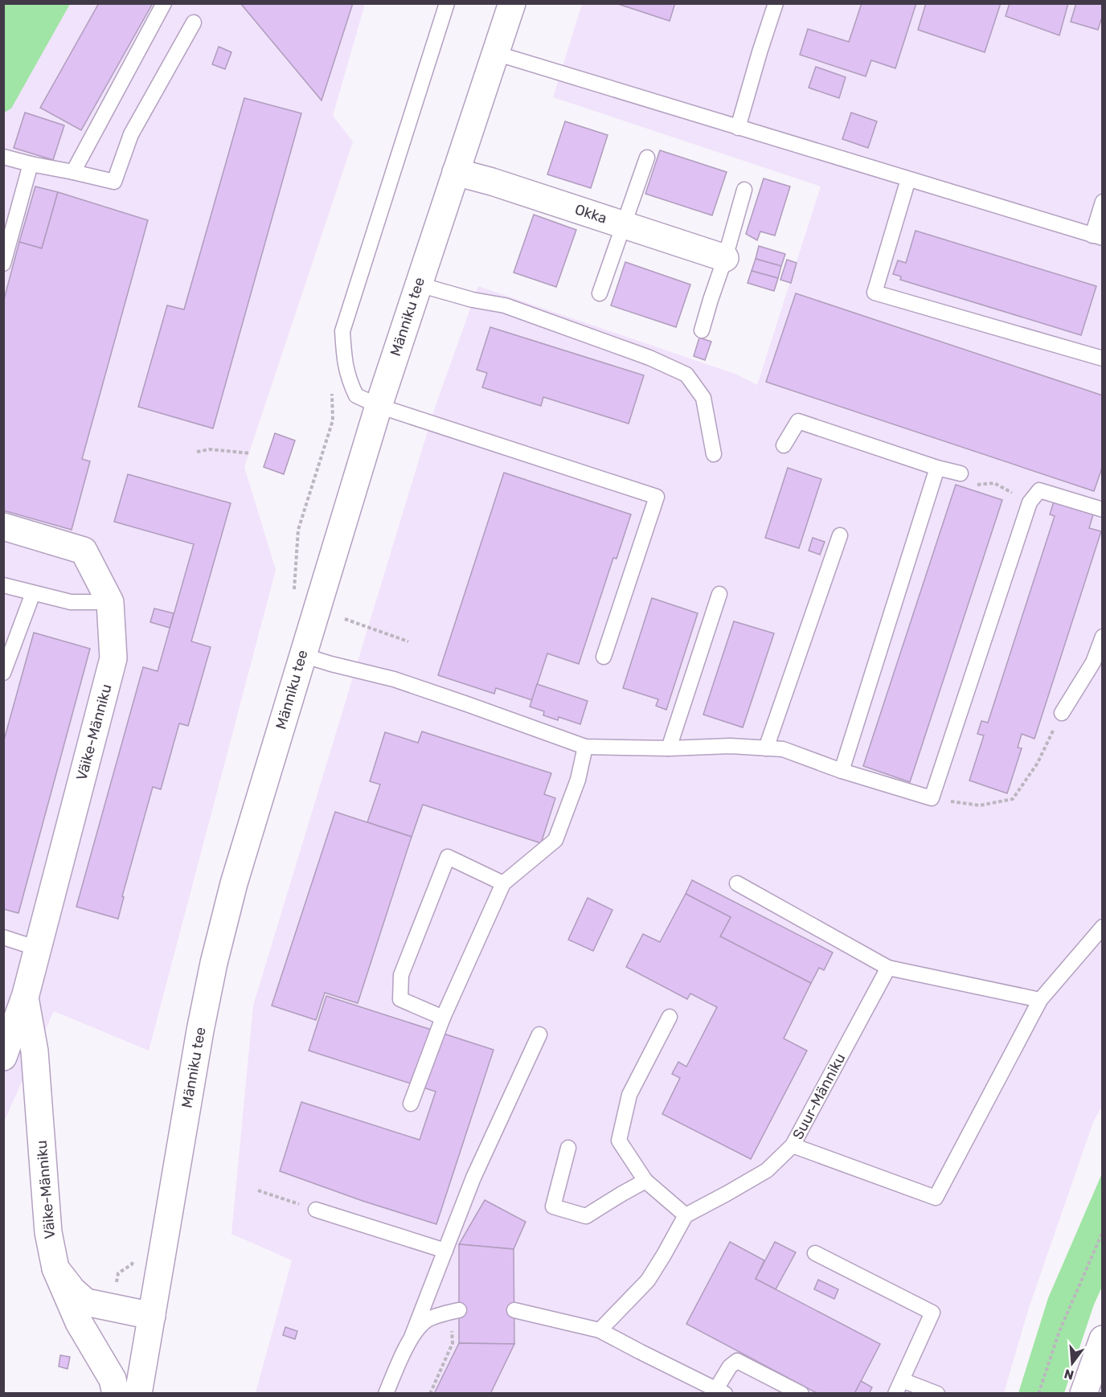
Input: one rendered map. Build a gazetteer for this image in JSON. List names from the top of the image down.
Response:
{
  "streets": {
    "street": ["Okka", "Männiku tee", "Väike-Männiku"],
    "lane": ["Suur-Männiku"]
  },
  "crossings": [
    ["Okka", "Männiku tee"],
    ["Männiku tee", "Väike-Männiku"]
  ],
  "north": "bottom"
}
